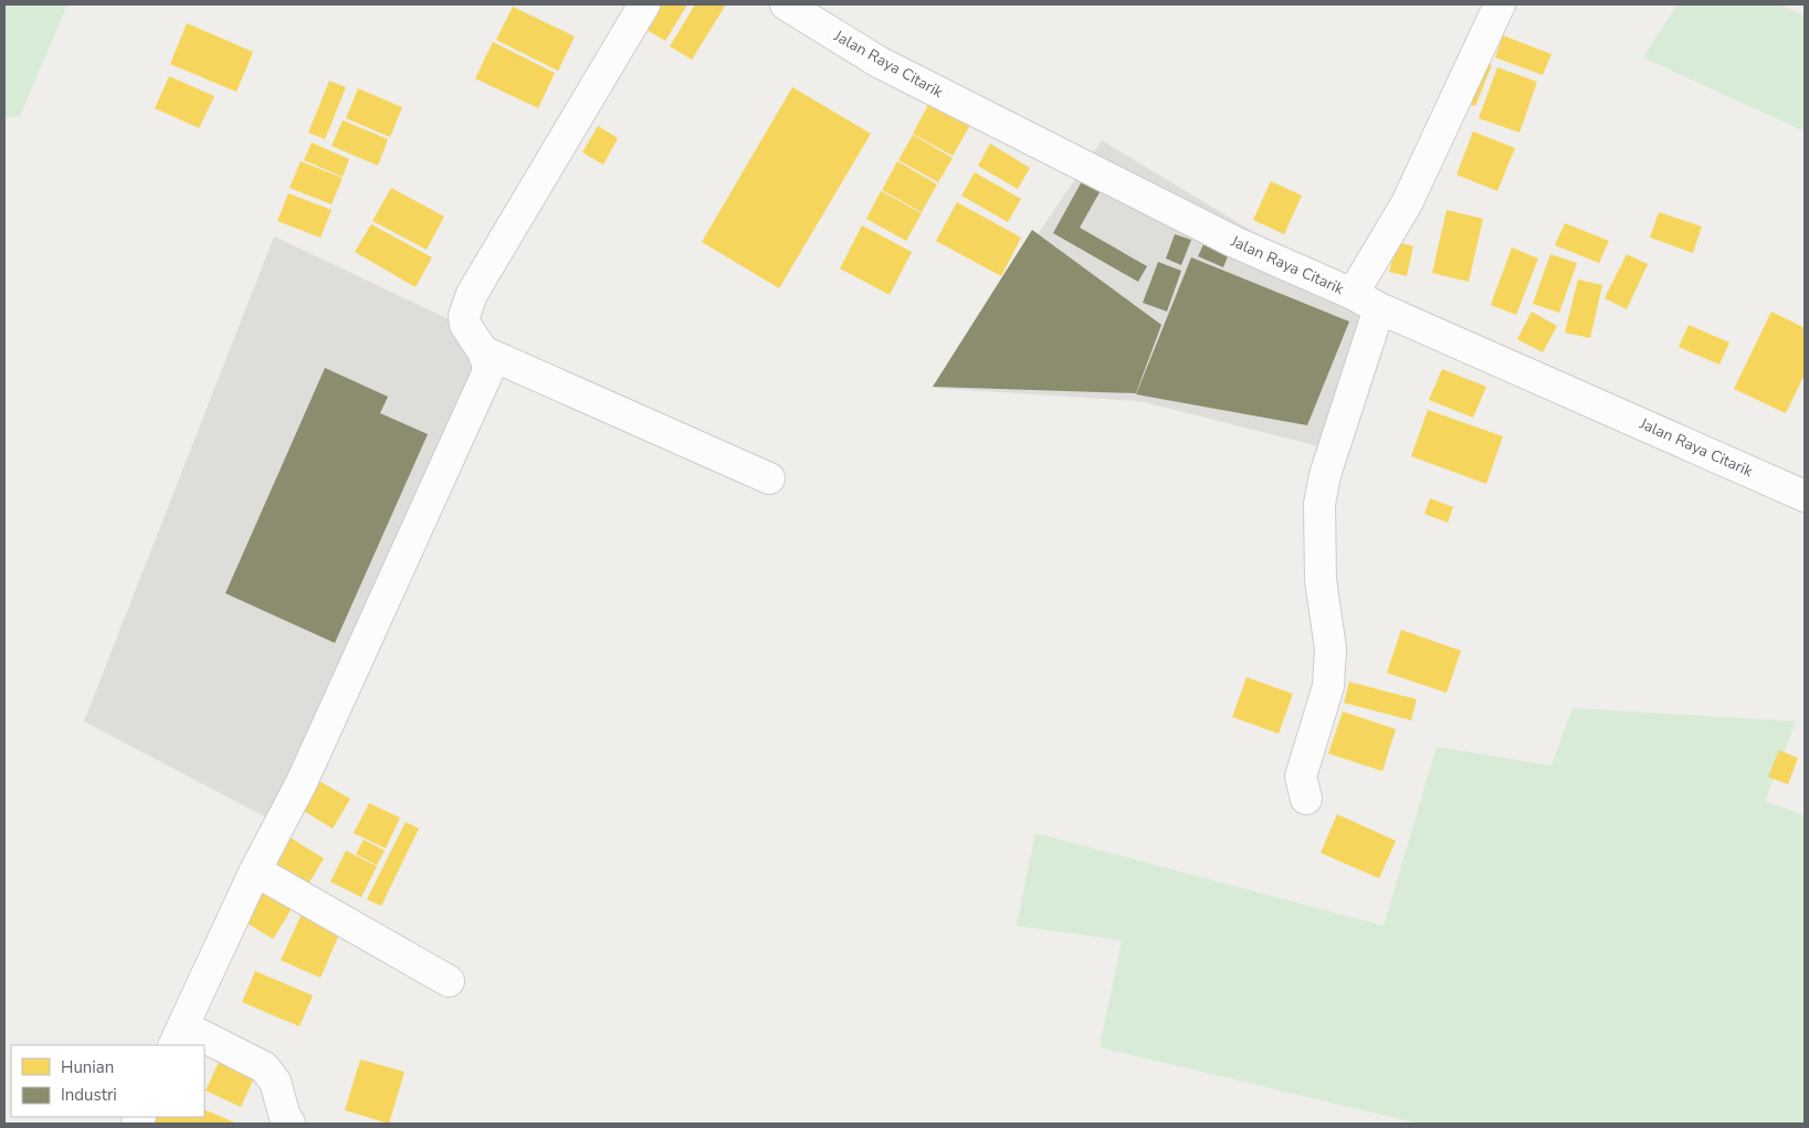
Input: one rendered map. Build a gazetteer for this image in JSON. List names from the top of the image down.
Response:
{
  "streets": {
    "street": ["Jalan Raya Citarik"]
  },
  "legend": ["Hunian", "Industri"]
}
